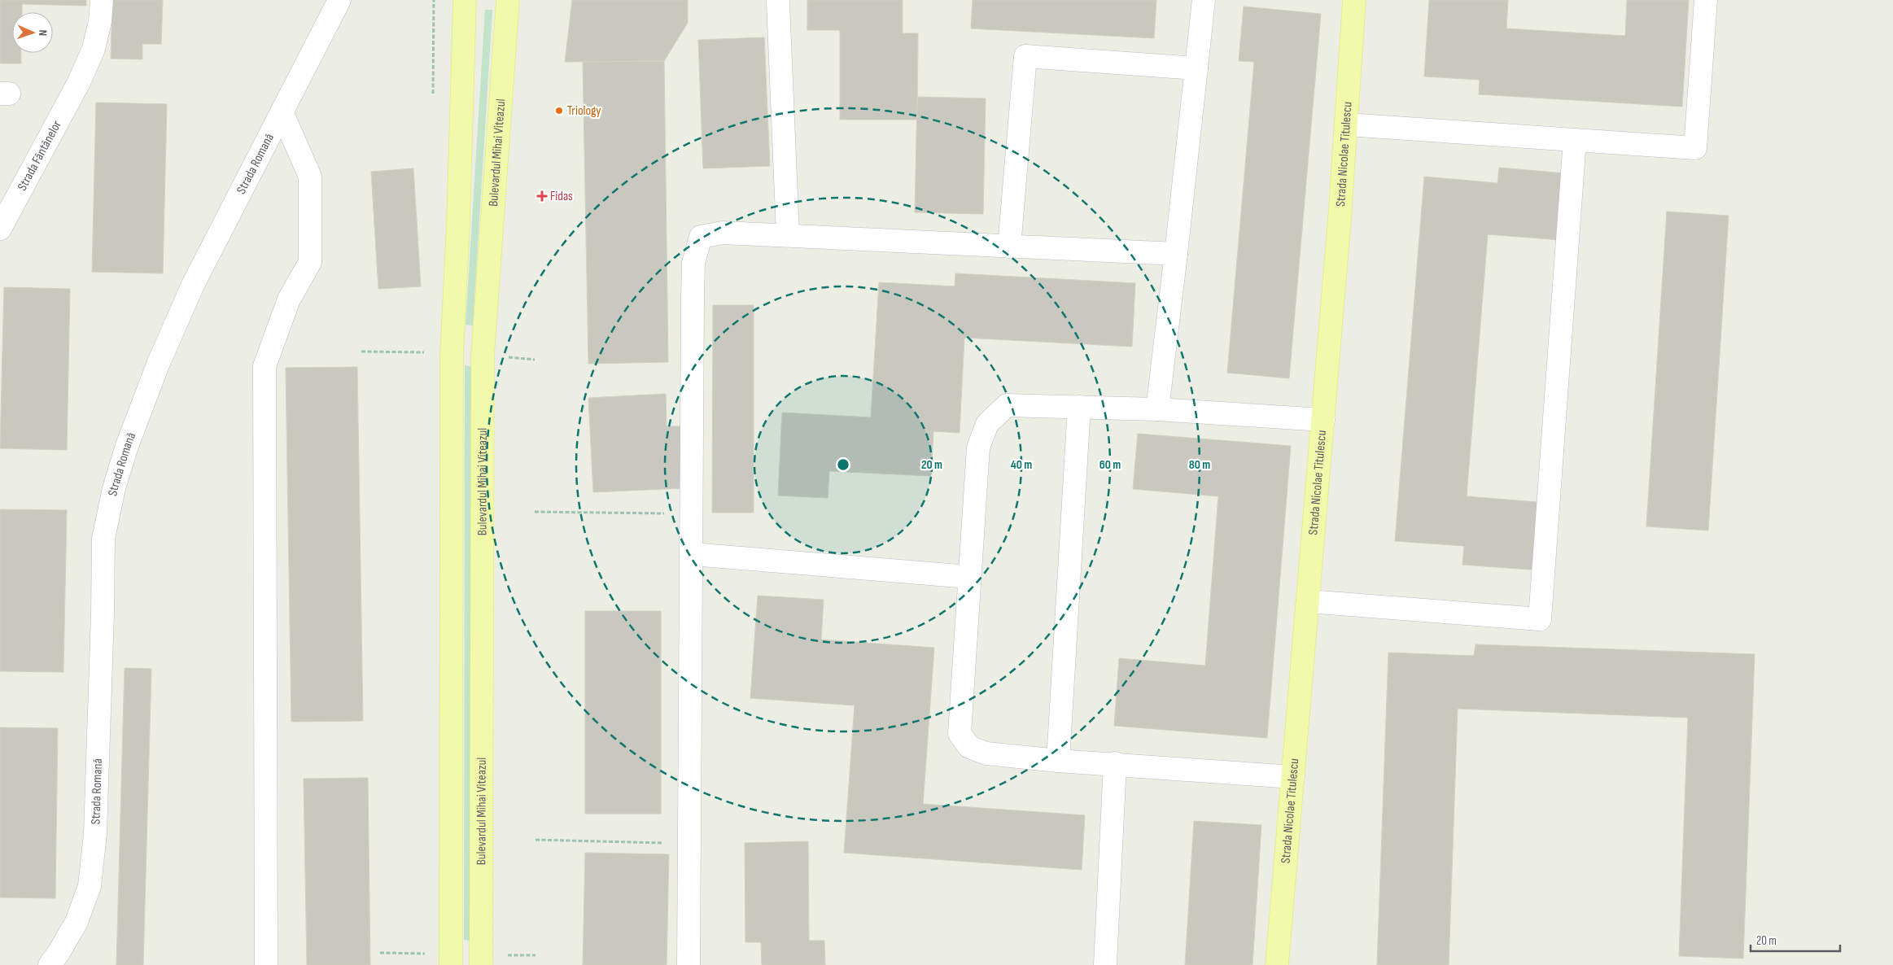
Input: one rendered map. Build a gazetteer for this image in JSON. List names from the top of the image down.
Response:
{
  "streets": {
    "main road": ["Bulevardul Mihai Viteazul", "Strada Nicolae Titulescu"],
    "street": ["Strada Fântânelor", "Strada Romană"]
  },
  "places": {
    "other": ["Triology"],
    "health": ["Fidas"]
  },
  "scale_bar": "20 m",
  "north": "right",
  "rings": [
    "20 m",
    "40 m",
    "60 m",
    "80 m"
  ]
}
